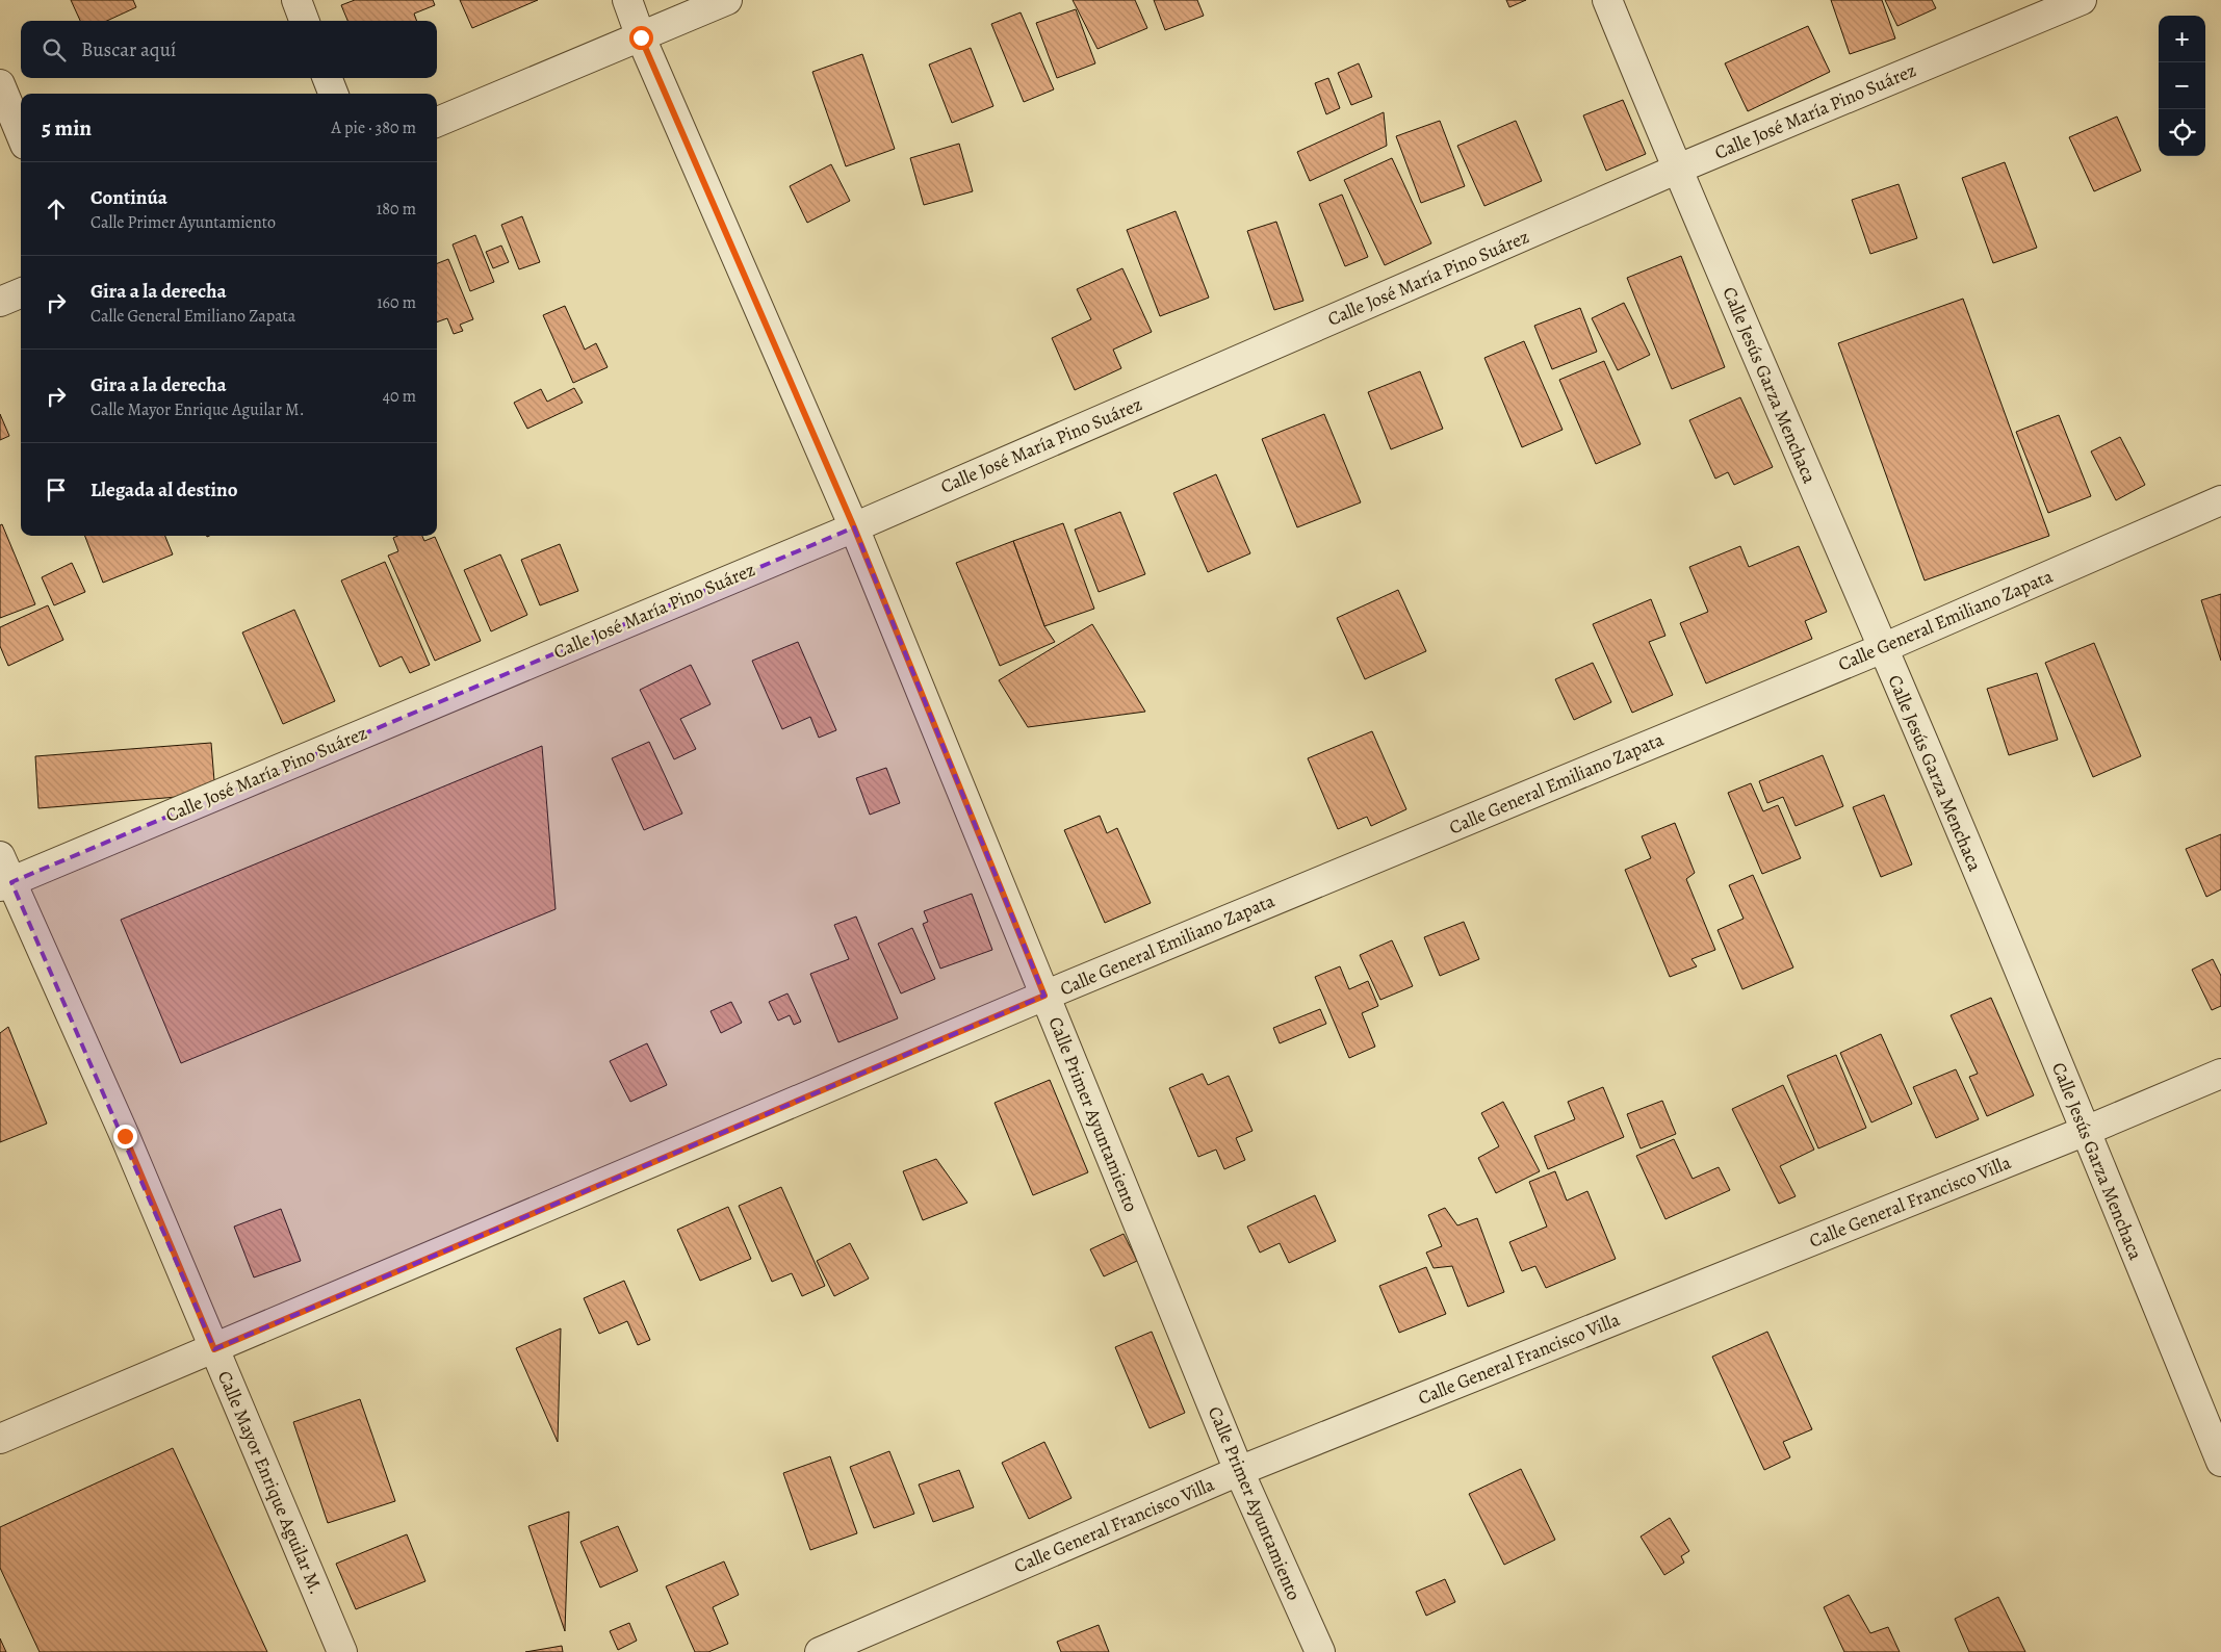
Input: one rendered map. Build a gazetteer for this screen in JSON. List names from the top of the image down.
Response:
{
  "streets": {
    "street": [
      "Calle José María Pino Suárez",
      "Calle Jesús Garza Menchaca",
      "Calle General Emiliano Zapata",
      "Calle Primer Ayuntamiento",
      "Calle General Francisco Villa",
      "Calle Mayor Enrique Aguilar M."
    ]
  },
  "crossings": [
    ["Calle José María Pino Suárez", "Calle Jesús Garza Menchaca"],
    ["Calle José María Pino Suárez", "Calle Primer Ayuntamiento"],
    ["Calle José María Pino Suárez", "Calle Mayor Enrique Aguilar M."],
    ["Calle Jesús Garza Menchaca", "Calle General Emiliano Zapata"],
    ["Calle Jesús Garza Menchaca", "Calle General Francisco Villa"],
    ["Calle General Emiliano Zapata", "Calle Primer Ayuntamiento"],
    ["Calle General Emiliano Zapata", "Calle Mayor Enrique Aguilar M."],
    ["Calle Primer Ayuntamiento", "Calle General Francisco Villa"]
  ],
  "page": {
    "map_buttons": ["+", "−"],
    "search": "Buscar aquí",
    "heading": ["5 min", "A pie · 380 m"],
    "list": [
      ["Continúa", "Calle Primer Ayuntamiento", "180 m"],
      ["Gira a la derecha", "Calle General Emiliano Zapata", "160 m"],
      ["Gira a la derecha", "Calle Mayor Enrique Aguilar M.", "40 m"],
      "Llegada al destino"
    ]
  }
}
